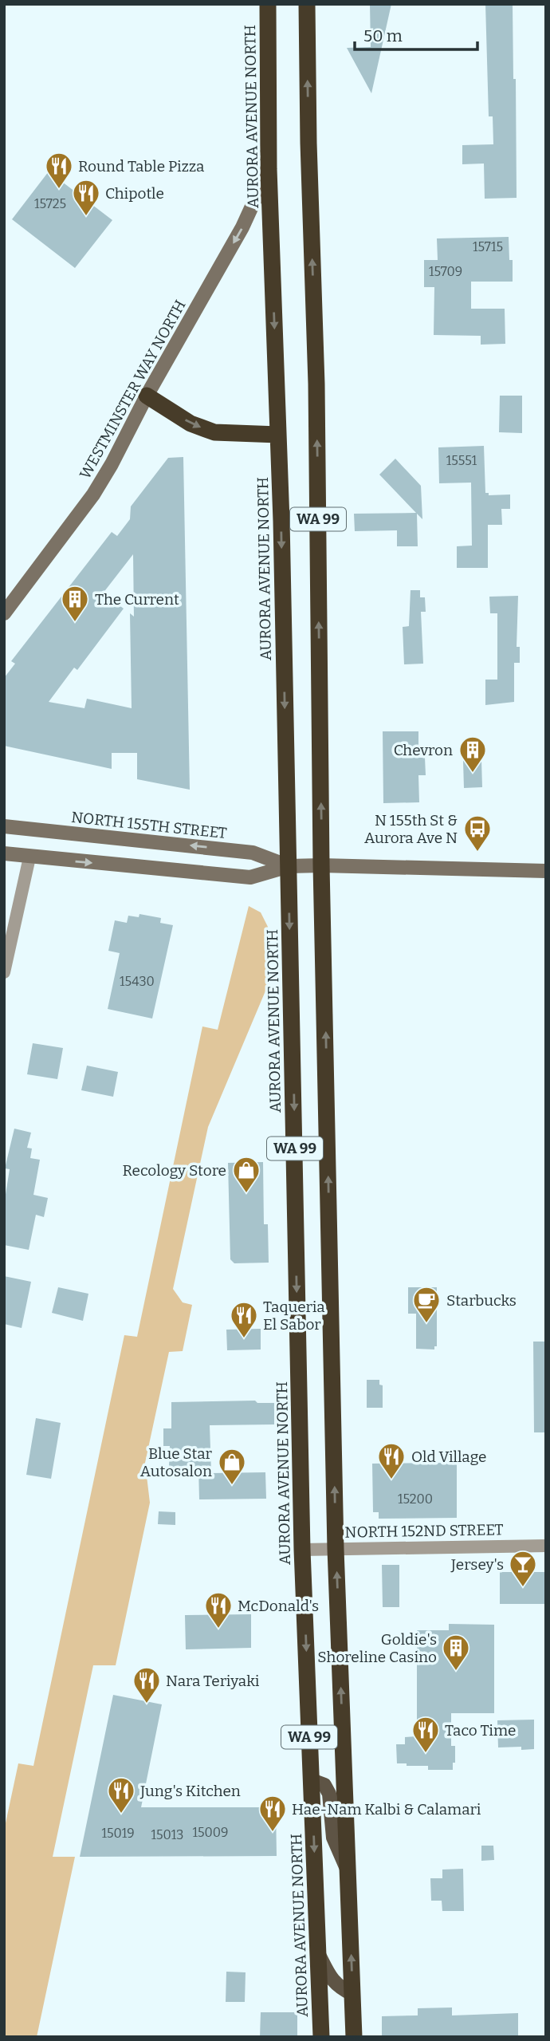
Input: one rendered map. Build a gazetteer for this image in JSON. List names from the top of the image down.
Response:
{
  "streets": {
    "highway": ["AURORA AVENUE NORTH", "WA 99"],
    "street": ["WESTMINSTER WAY NORTH", "NORTH 155TH STREET", "NORTH 152ND STREET"]
  },
  "crossings": [
    ["AURORA AVENUE NORTH", "WESTMINSTER WAY NORTH"],
    ["AURORA AVENUE NORTH", "NORTH 155TH STREET"],
    ["AURORA AVENUE NORTH", "NORTH 152ND STREET"],
    ["WA 99", "NORTH 155TH STREET"],
    ["WA 99", "NORTH 152ND STREET"]
  ],
  "one_way": ["WESTMINSTER WAY NORTH"],
  "places": {
    "restaurant": [
      "Round Table Pizza",
      "Chipotle",
      "Taqueria El Sabor",
      "Old Village",
      "McDonald's",
      "Nara Teriyaki",
      "Taco Time",
      "Jung's Kitchen",
      "Hae-Nam Kalbi & Calamari"
    ],
    "building": ["The Current", "Chevron", "Goldie's Shoreline Casino"],
    "bus stop": ["N 155th St & Aurora Ave N"],
    "shop": ["Recology Store", "Blue Star Autosalon"],
    "cafe": ["Starbucks"],
    "bar": ["Jersey's"]
  },
  "house_numbers": [
    "15725",
    "15715",
    "15709",
    "15551",
    "15430",
    "15200",
    "15009",
    "15019",
    "15013"
  ],
  "scale_bar": "50 m"
}
